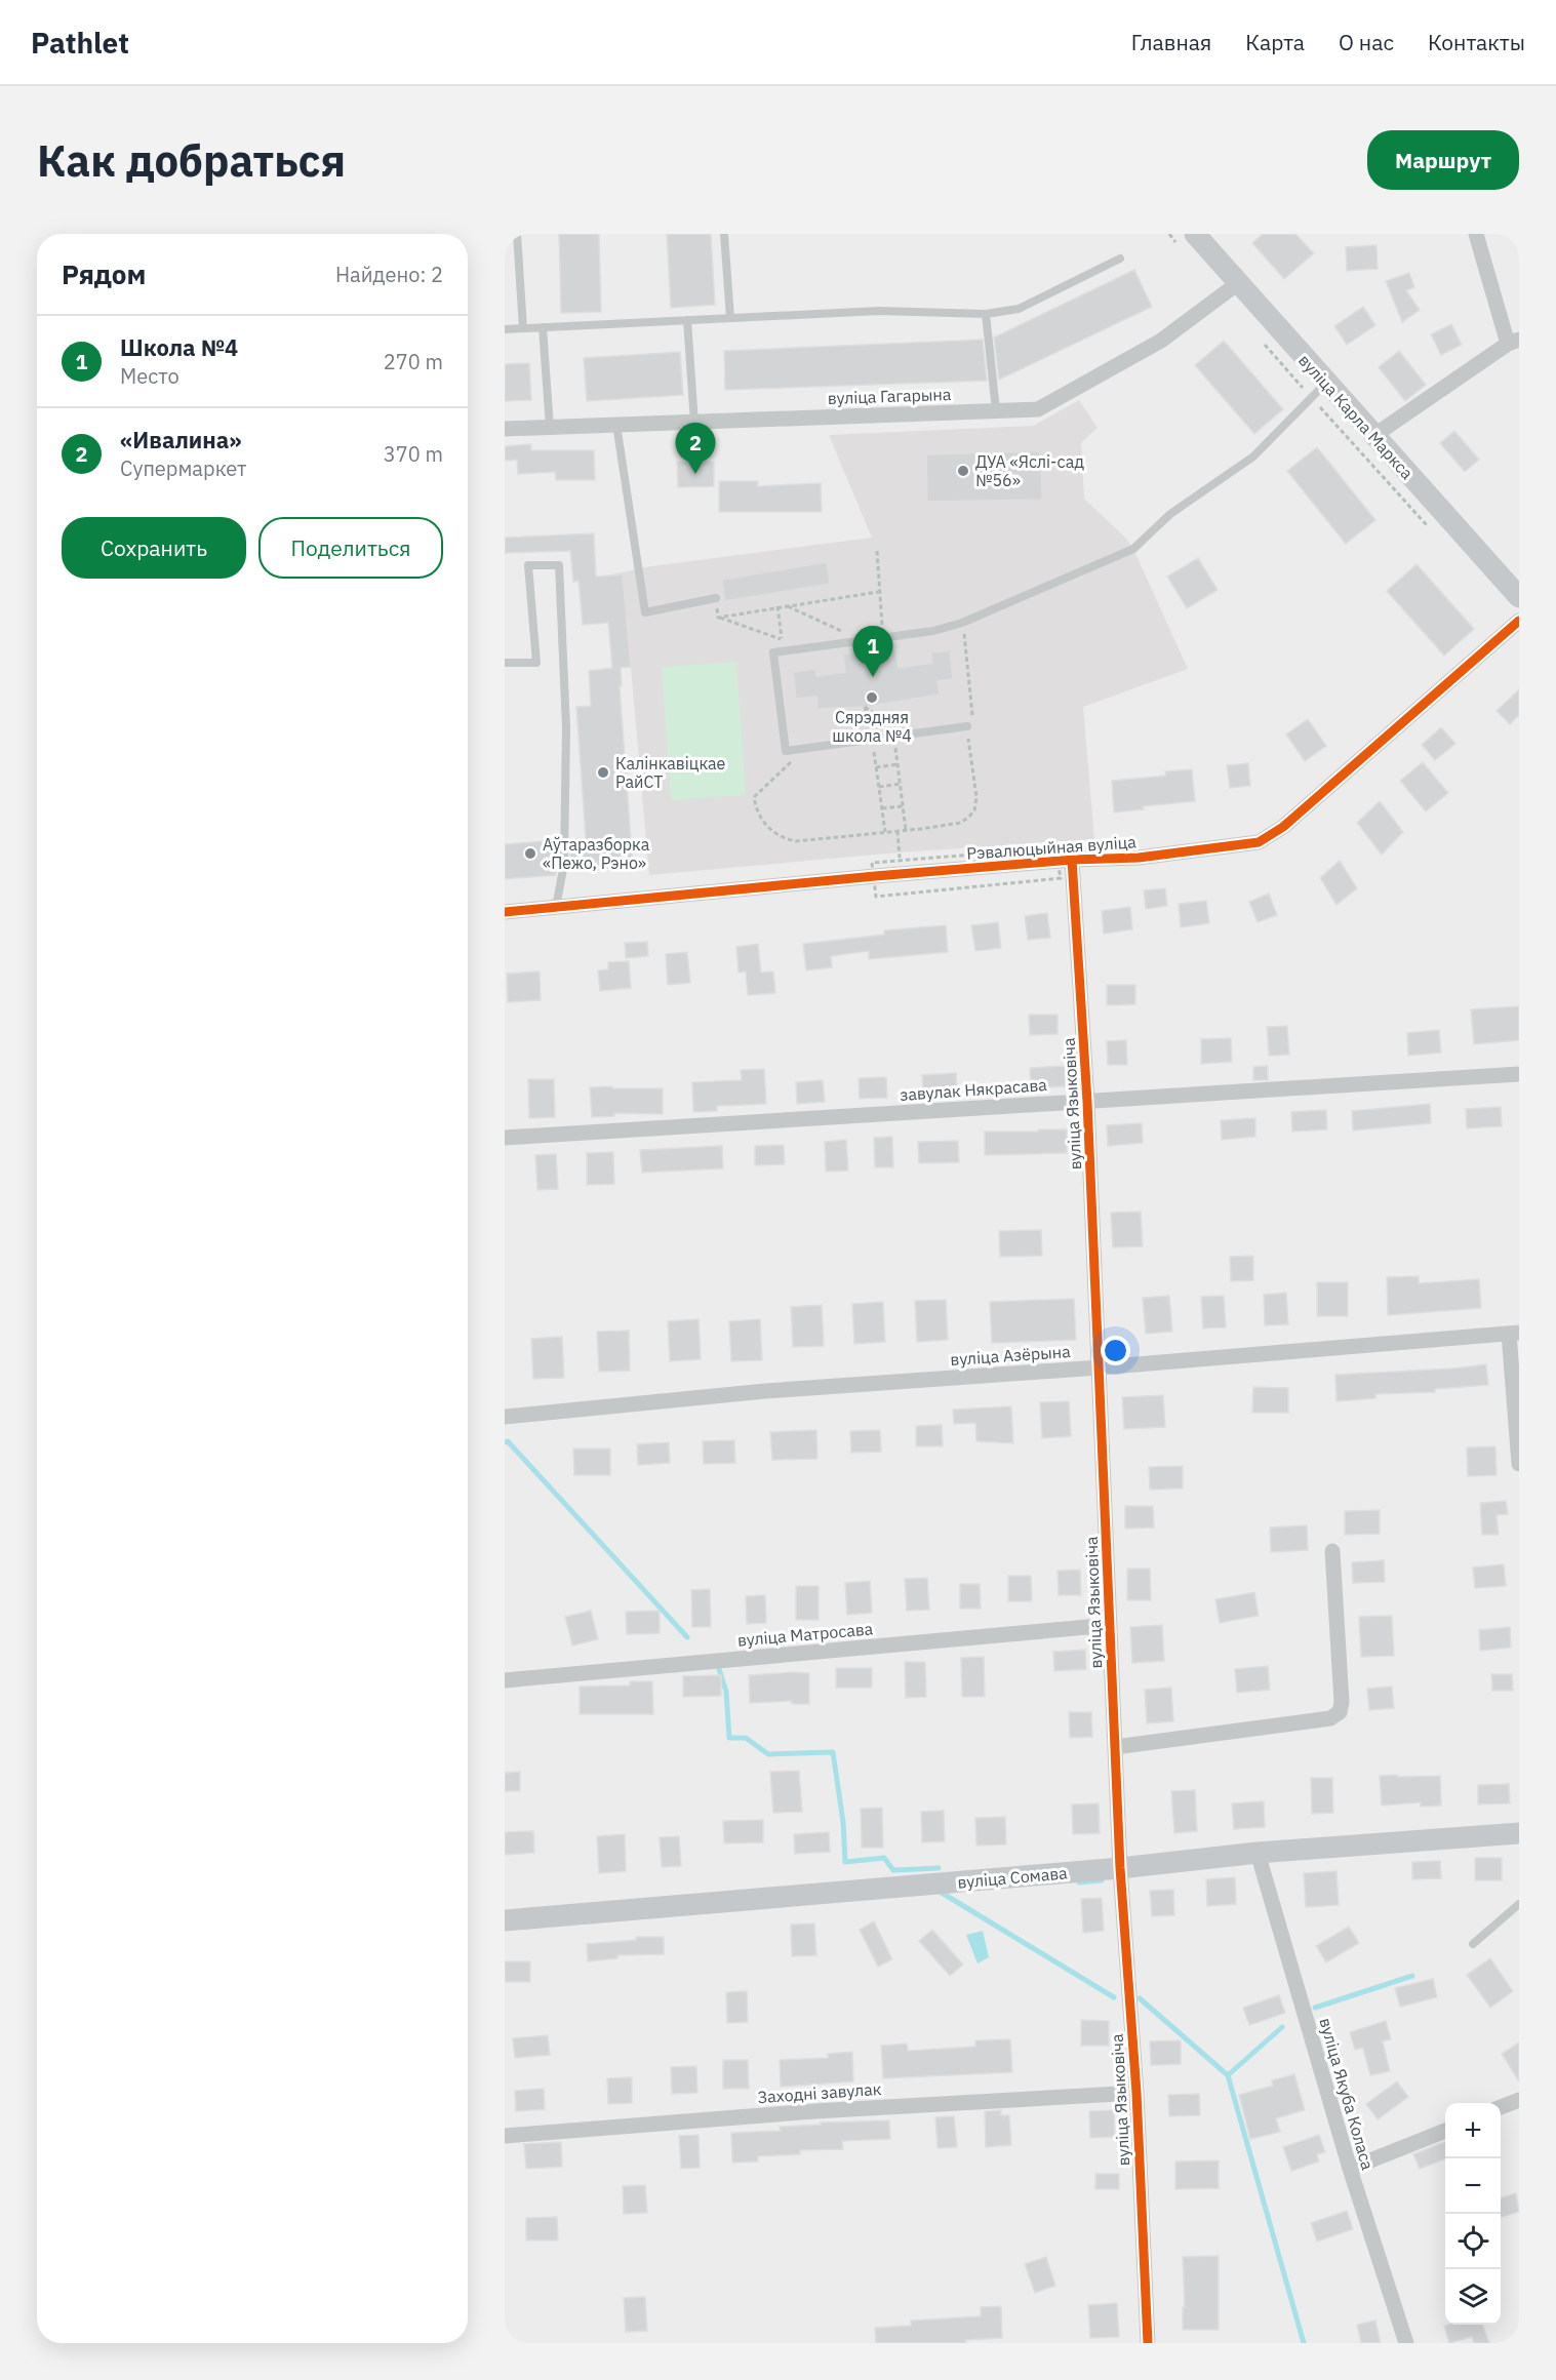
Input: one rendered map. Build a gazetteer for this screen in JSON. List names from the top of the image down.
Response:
{
  "streets": {
    "street": [
      "вуліца Гагарына",
      "вуліца Карла Маркса",
      "Рэвалюцыйная вуліца",
      "завулак Някрасава",
      "вуліца Языковіча",
      "вуліца Азёрына",
      "вуліца Матросава",
      "вуліца Сомава",
      "Заходні завулак",
      "вуліца Якуба Коласа"
    ]
  },
  "crossings": [
    ["вуліца Гагарына", "вуліца Карла Маркса"],
    ["Рэвалюцыйная вуліца", "вуліца Языковіча"],
    ["завулак Някрасава", "вуліца Языковіча"],
    ["вуліца Языковіча", "вуліца Азёрына"],
    ["вуліца Языковіча", "вуліца Матросава"],
    ["вуліца Языковіча", "вуліца Сомава"],
    ["вуліца Языковіча", "Заходні завулак"],
    ["вуліца Сомава", "вуліца Якуба Коласа"]
  ],
  "places": [
    "ДУА «Яслі-сад №56»",
    "Сярэдняя школа №4",
    "Калінкавіцкае РайСТ",
    "Аўтаразборка «Пежо, Рэно»"
  ],
  "page": {
    "header": "Pathlet",
    "nav": [
      "Главная",
      "Карта",
      "О нас",
      "Контакты"
    ],
    "buttons": [
      "Маршрут",
      ["Сохранить", "Поделиться"]
    ],
    "title": "Как добраться",
    "heading": ["Рядом", "Найдено: 2"],
    "list": [
      {
        "mark": "1",
        "name": "Школа №4",
        "note": "Место",
        "value": "270 m"
      },
      {
        "mark": "2",
        "name": "«Ивалина»",
        "note": "Супермаркет",
        "value": "370 m"
      }
    ],
    "pins": ["2", "1"],
    "map_buttons": ["+", "−"]
  }
}
